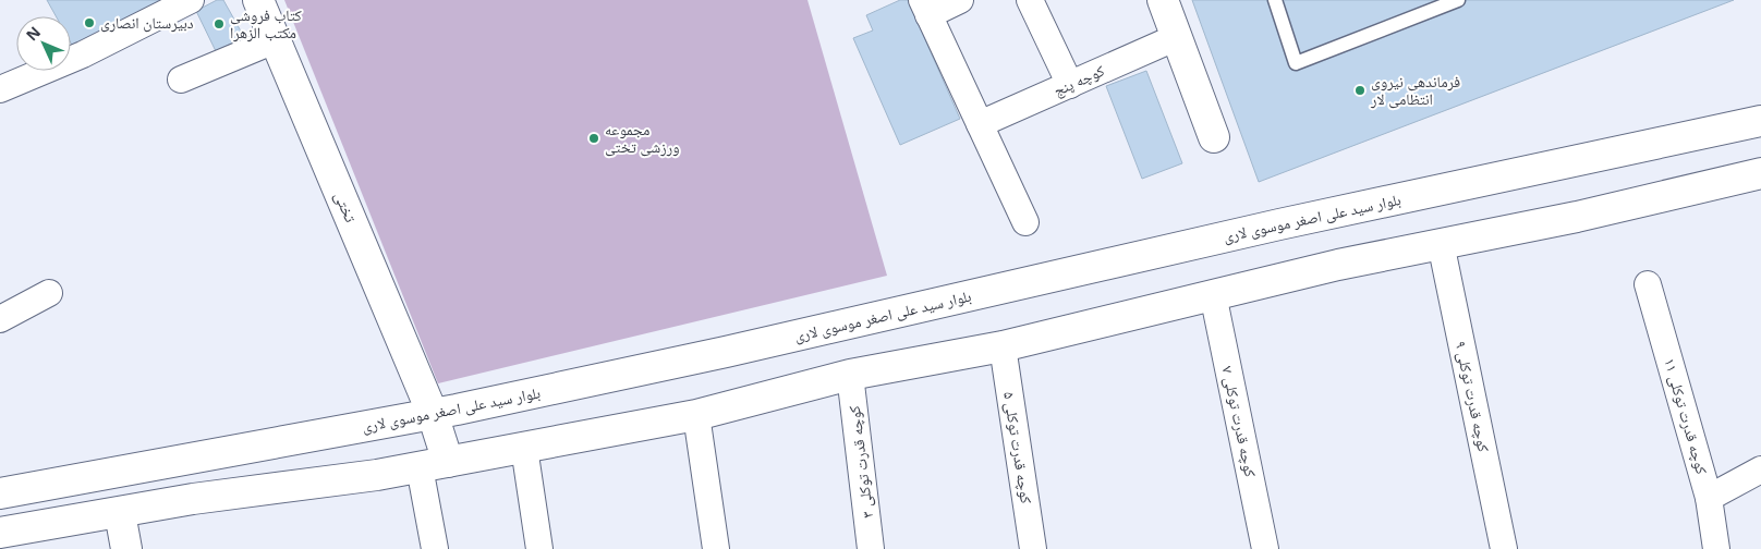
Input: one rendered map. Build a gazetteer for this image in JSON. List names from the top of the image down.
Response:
{
  "streets": {
    "main road": ["تختی", "بلوار سید علی اصغر موسوی لاری"],
    "street": [
      "کوچه پنج",
      "کوچه قدرت توکلی ۹",
      "کوچه قدرت توکلی ۱۱",
      "کوچه قدرت توکلی ۷",
      "کوچه قدرت توکلی ۵",
      "کوچه قدرت توکلی ۳"
    ]
  },
  "crossings": [
    ["تختی", "بلوار سید علی اصغر موسوی لاری"]
  ],
  "places": [
    "دبیرستان انصاری",
    "کتاب فروشی مکتب الزهرا",
    "فرماندهی نیروی انتظامی لار",
    "مجموعه ورزشی تختی"
  ],
  "north": "top left"
}
